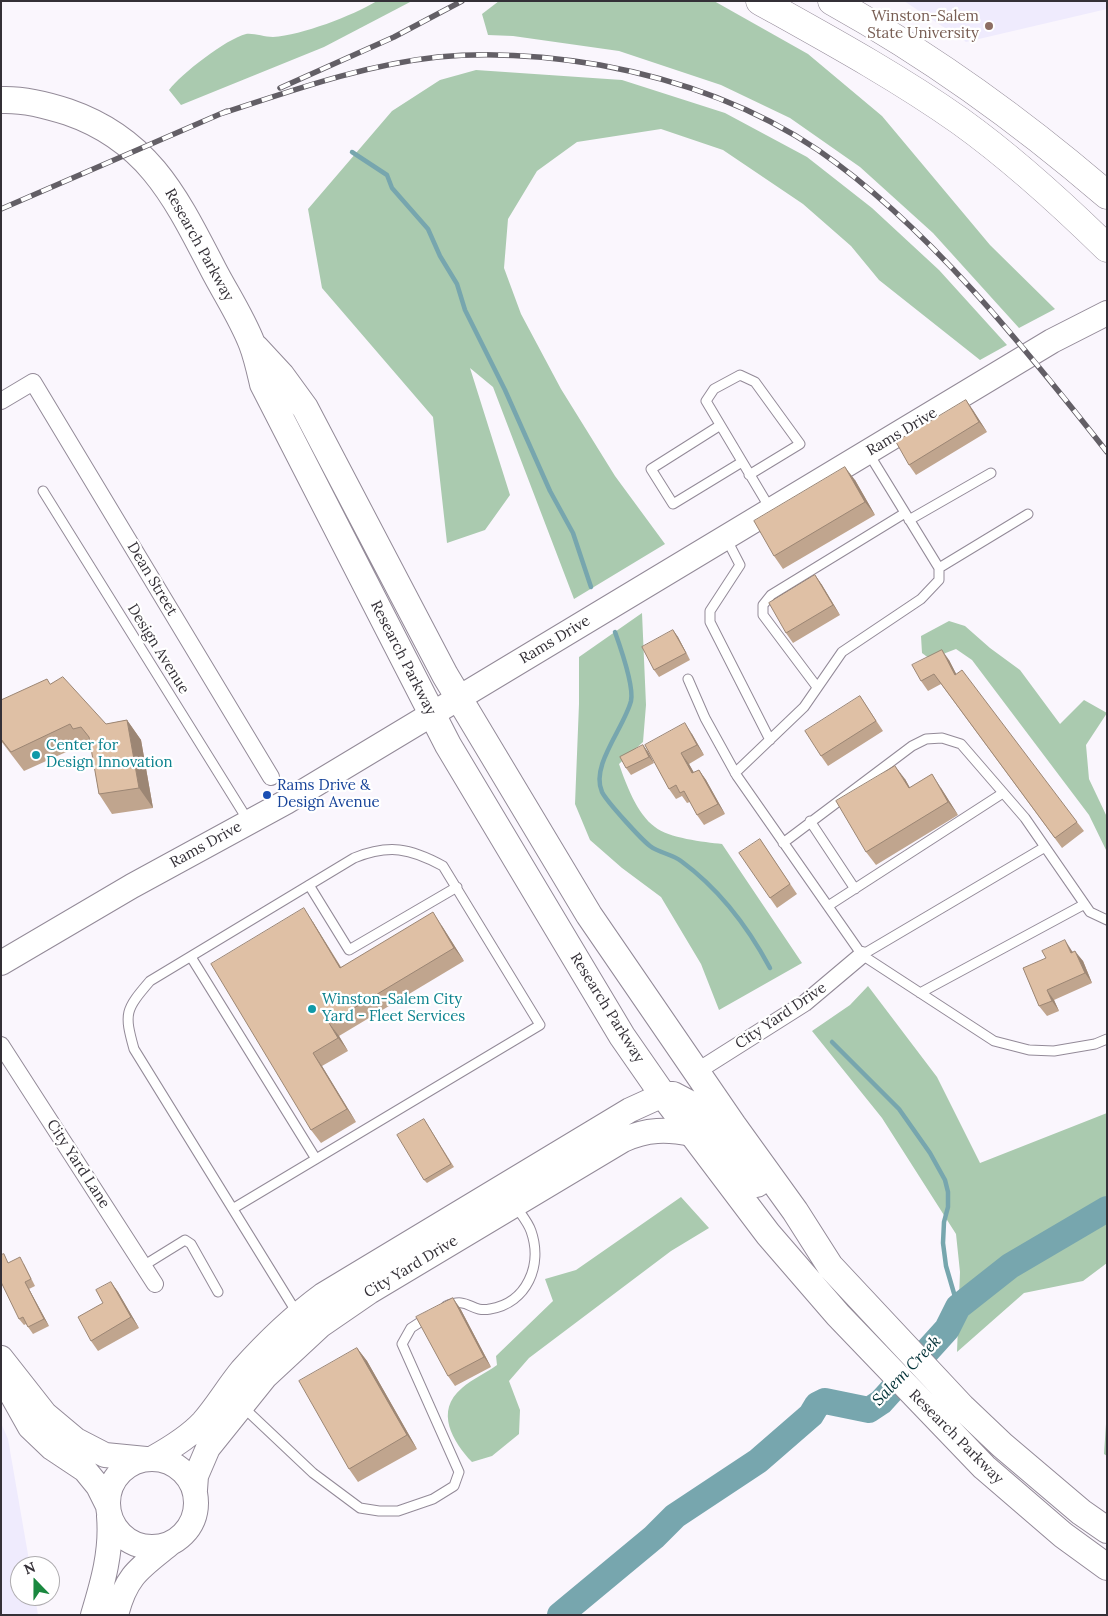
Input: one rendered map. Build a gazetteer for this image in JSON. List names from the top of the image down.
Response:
{
  "streets": {
    "main road": ["Research Parkway", "Rams Drive", "City Yard Drive"],
    "street": ["Dean Street", "City Yard Lane"],
    "lane": ["Design Avenue"]
  },
  "crossings": [
    ["Research Parkway", "Rams Drive"],
    ["Research Parkway", "City Yard Drive"],
    ["Rams Drive", "Design Avenue"]
  ],
  "water": ["Salem Creek"],
  "places": [
    "Winston-Salem State University",
    "Center for Design Innovation",
    "Rams Drive & Design Avenue",
    "Winston-Salem City Yard - Fleet Services"
  ],
  "north": "top"
}
